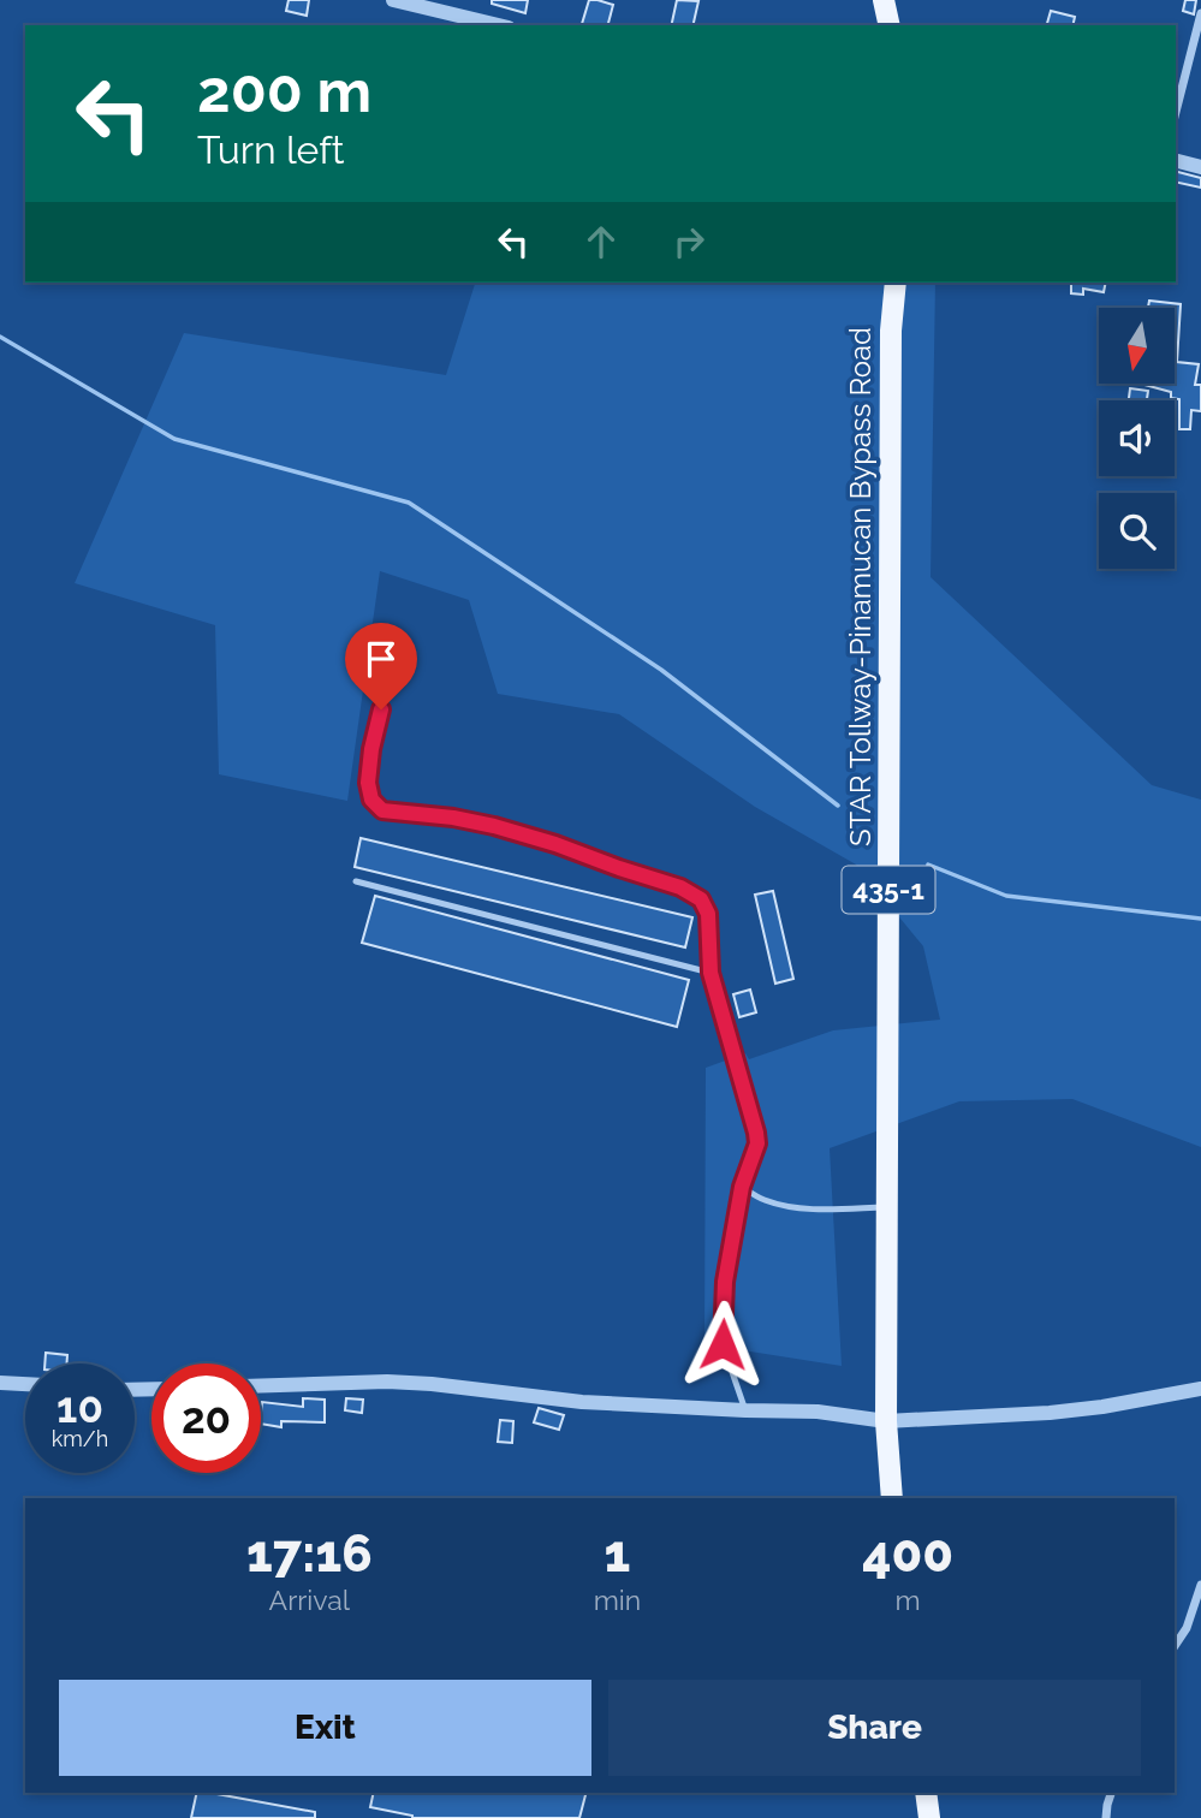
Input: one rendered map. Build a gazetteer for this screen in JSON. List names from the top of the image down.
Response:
{
  "streets": {
    "main road": ["STAR Tollway-Pinamucan Bypass Road", "435-1"]
  },
  "north": "bottom",
  "page": {
    "turn": ["200 m", "Turn left"],
    "speed": "10 km/h",
    "limit": "20",
    "eta": [
      "17:16",
      "Arrival",
      "1",
      "min",
      "400",
      "m"
    ],
    "buttons": ["Exit", "Share"]
  }
}
